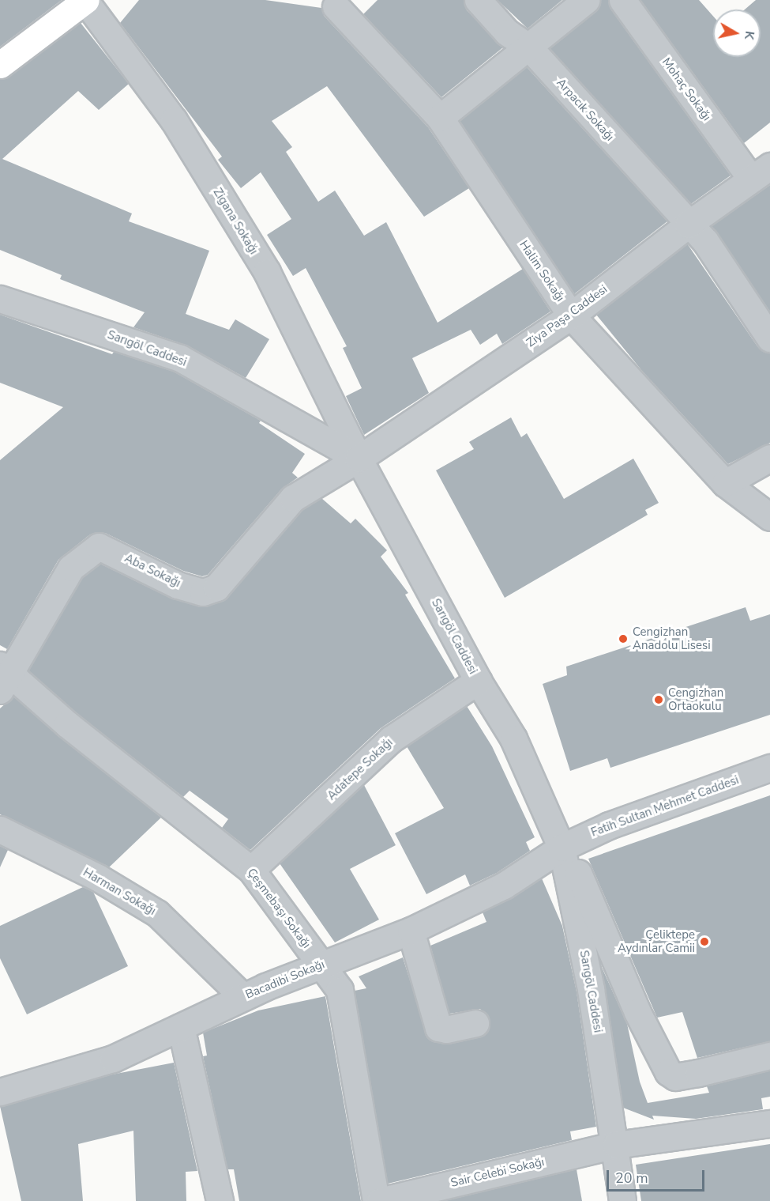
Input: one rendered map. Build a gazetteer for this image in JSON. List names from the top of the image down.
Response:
{
  "streets": {
    "street": [
      "Mohaç Sokağı",
      "Arpacık Sokağı",
      "Zigana Sokağı",
      "Halim Sokağı",
      "Ziya Paşa Caddesi",
      "Sarıgöl Caddesi",
      "Aba Sokağı",
      "Adatepe Sokağı",
      "Fatih Sultan Mehmet Caddesi",
      "Harman Sokağı",
      "Çeşmebaşı Sokağı",
      "Bacadibi Sokağı",
      "Sair Celebi Sokağı"
    ]
  },
  "crossings": [
    ["Mohaç Sokağı", "Ziya Paşa Caddesi"],
    ["Arpacık Sokağı", "Ziya Paşa Caddesi"],
    ["Zigana Sokağı", "Ziya Paşa Caddesi"],
    ["Zigana Sokağı", "Sarıgöl Caddesi"],
    ["Zigana Sokağı", "Aba Sokağı"],
    ["Halim Sokağı", "Ziya Paşa Caddesi"],
    ["Ziya Paşa Caddesi", "Sarıgöl Caddesi"],
    ["Ziya Paşa Caddesi", "Aba Sokağı"],
    ["Sarıgöl Caddesi", "Aba Sokağı"],
    ["Sarıgöl Caddesi", "Adatepe Sokağı"],
    ["Sarıgöl Caddesi", "Fatih Sultan Mehmet Caddesi"],
    ["Sarıgöl Caddesi", "Bacadibi Sokağı"],
    ["Sarıgöl Caddesi", "Sair Celebi Sokağı"],
    ["Aba Sokağı", "Çeşmebaşı Sokağı"],
    ["Adatepe Sokağı", "Çeşmebaşı Sokağı"],
    ["Fatih Sultan Mehmet Caddesi", "Bacadibi Sokağı"],
    ["Harman Sokağı", "Bacadibi Sokağı"],
    ["Çeşmebaşı Sokağı", "Bacadibi Sokağı"]
  ],
  "places": ["Cengizhan Anadolu Lisesi", "Cengizhan Ortaokulu", "Çeliktepe Aydınlar Camii"],
  "scale_bar": "20 m",
  "north": "right"
}
